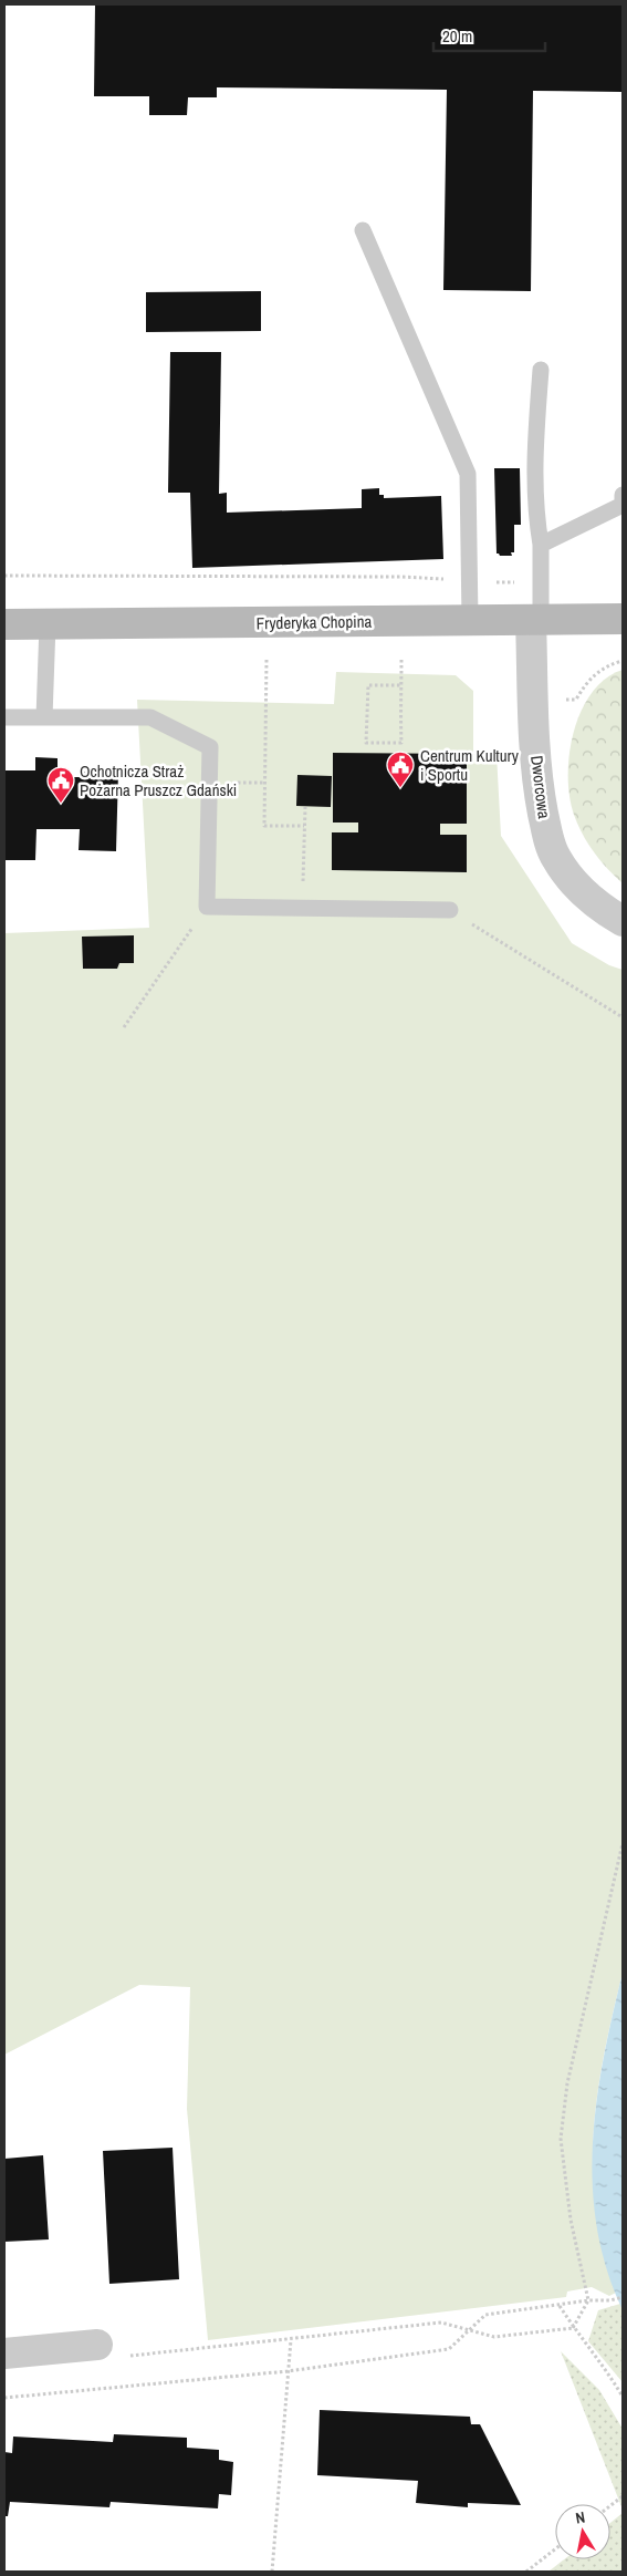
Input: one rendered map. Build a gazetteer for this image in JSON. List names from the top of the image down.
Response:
{
  "streets": {
    "main road": ["Fryderyka Chopina"],
    "street": ["Dworcowa"]
  },
  "crossings": [
    ["Fryderyka Chopina", "Dworcowa"]
  ],
  "places": {
    "public building": ["Centrum Kultury i Sportu", "Ochotnicza Straż Pożarna Pruszcz Gdański"]
  },
  "scale_bar": "20 m",
  "north": "top"
}
